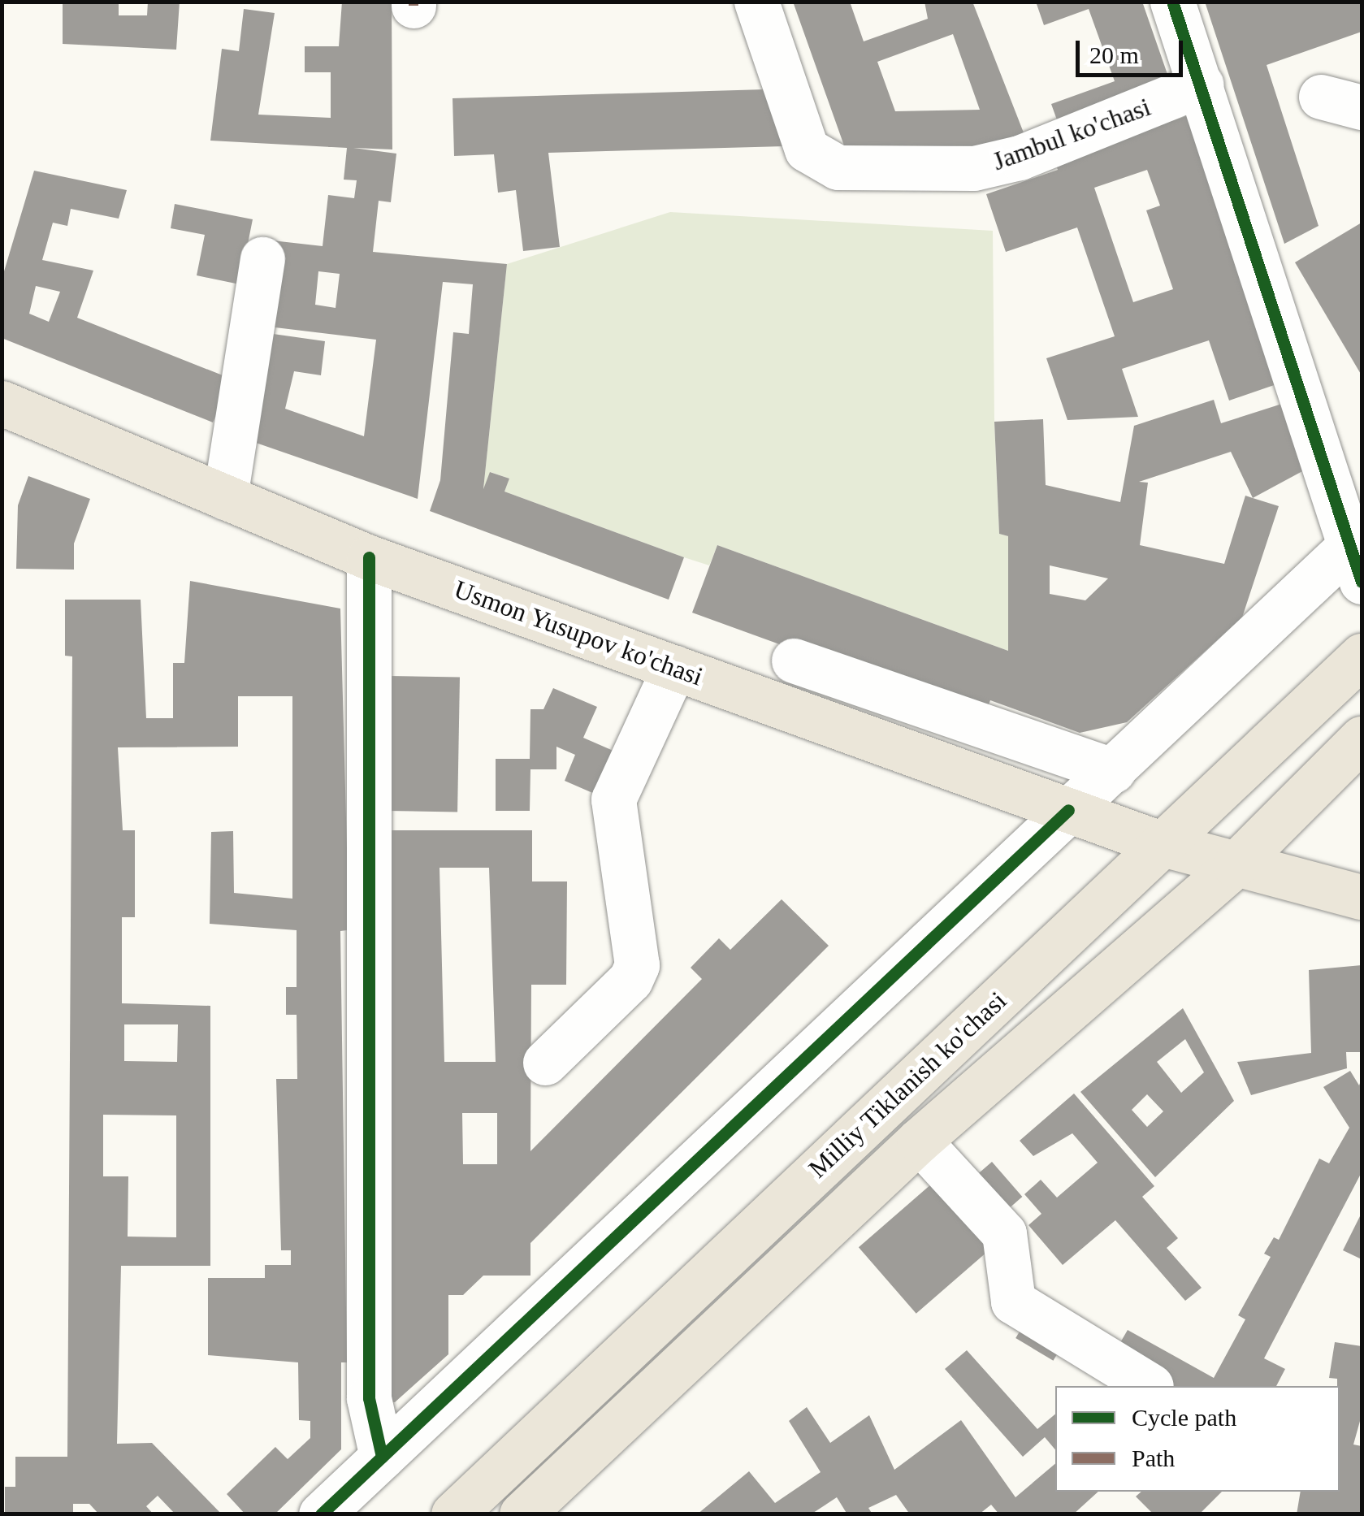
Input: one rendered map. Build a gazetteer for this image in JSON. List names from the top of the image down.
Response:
{
  "streets": {
    "main road": ["Usmon Yusupov ko'chasi", "Milliy Tiklanish ko'chasi"],
    "street": ["Jambul ko'chasi"]
  },
  "crossings": [
    ["Usmon Yusupov ko'chasi", "Milliy Tiklanish ko'chasi"]
  ],
  "legend": ["Cycle path", "Path"],
  "scale_bar": "20 m"
}
